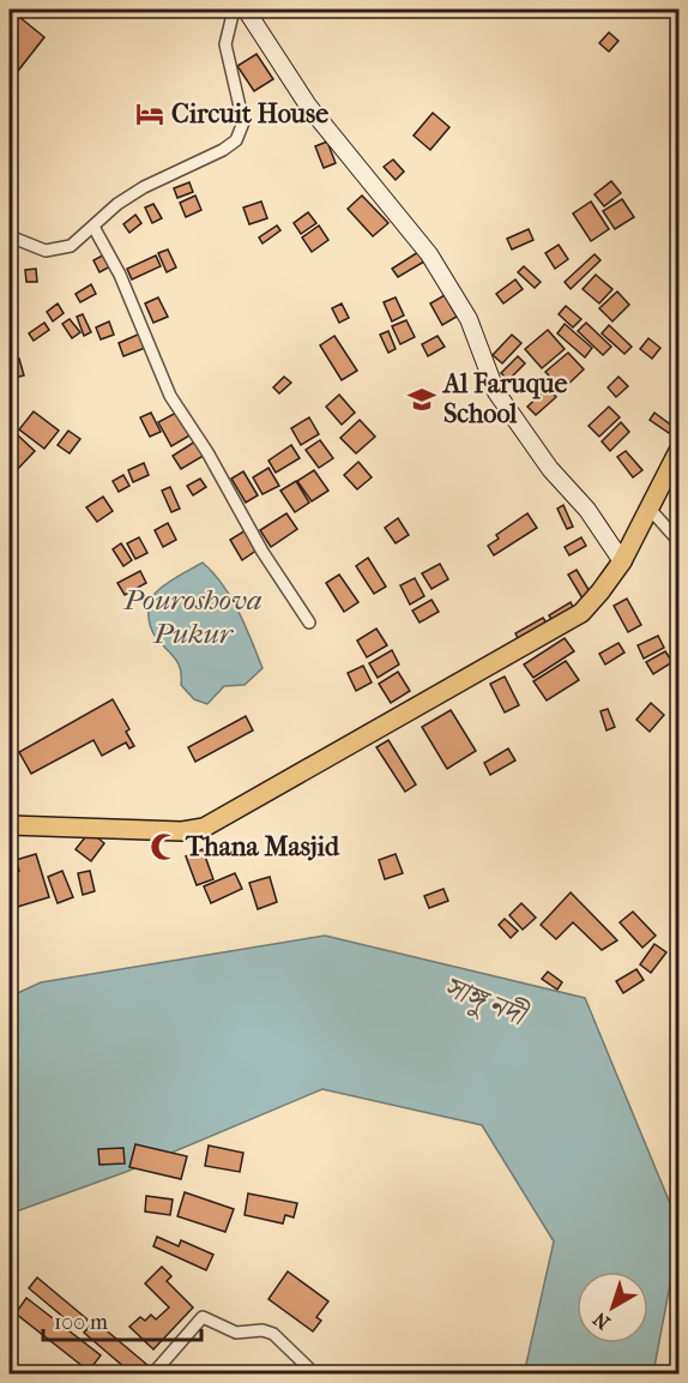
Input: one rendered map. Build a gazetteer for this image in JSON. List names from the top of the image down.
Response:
{
  "water": ["Pouroshova Pukur", "সাঙ্গু নদী"],
  "places": {
    "hotel": ["Circuit House"],
    "school or university": ["Al Faruque School"],
    "mosque": ["Thana Masjid"]
  },
  "scale_bar": "100 m",
  "north": "bottom left"
}
